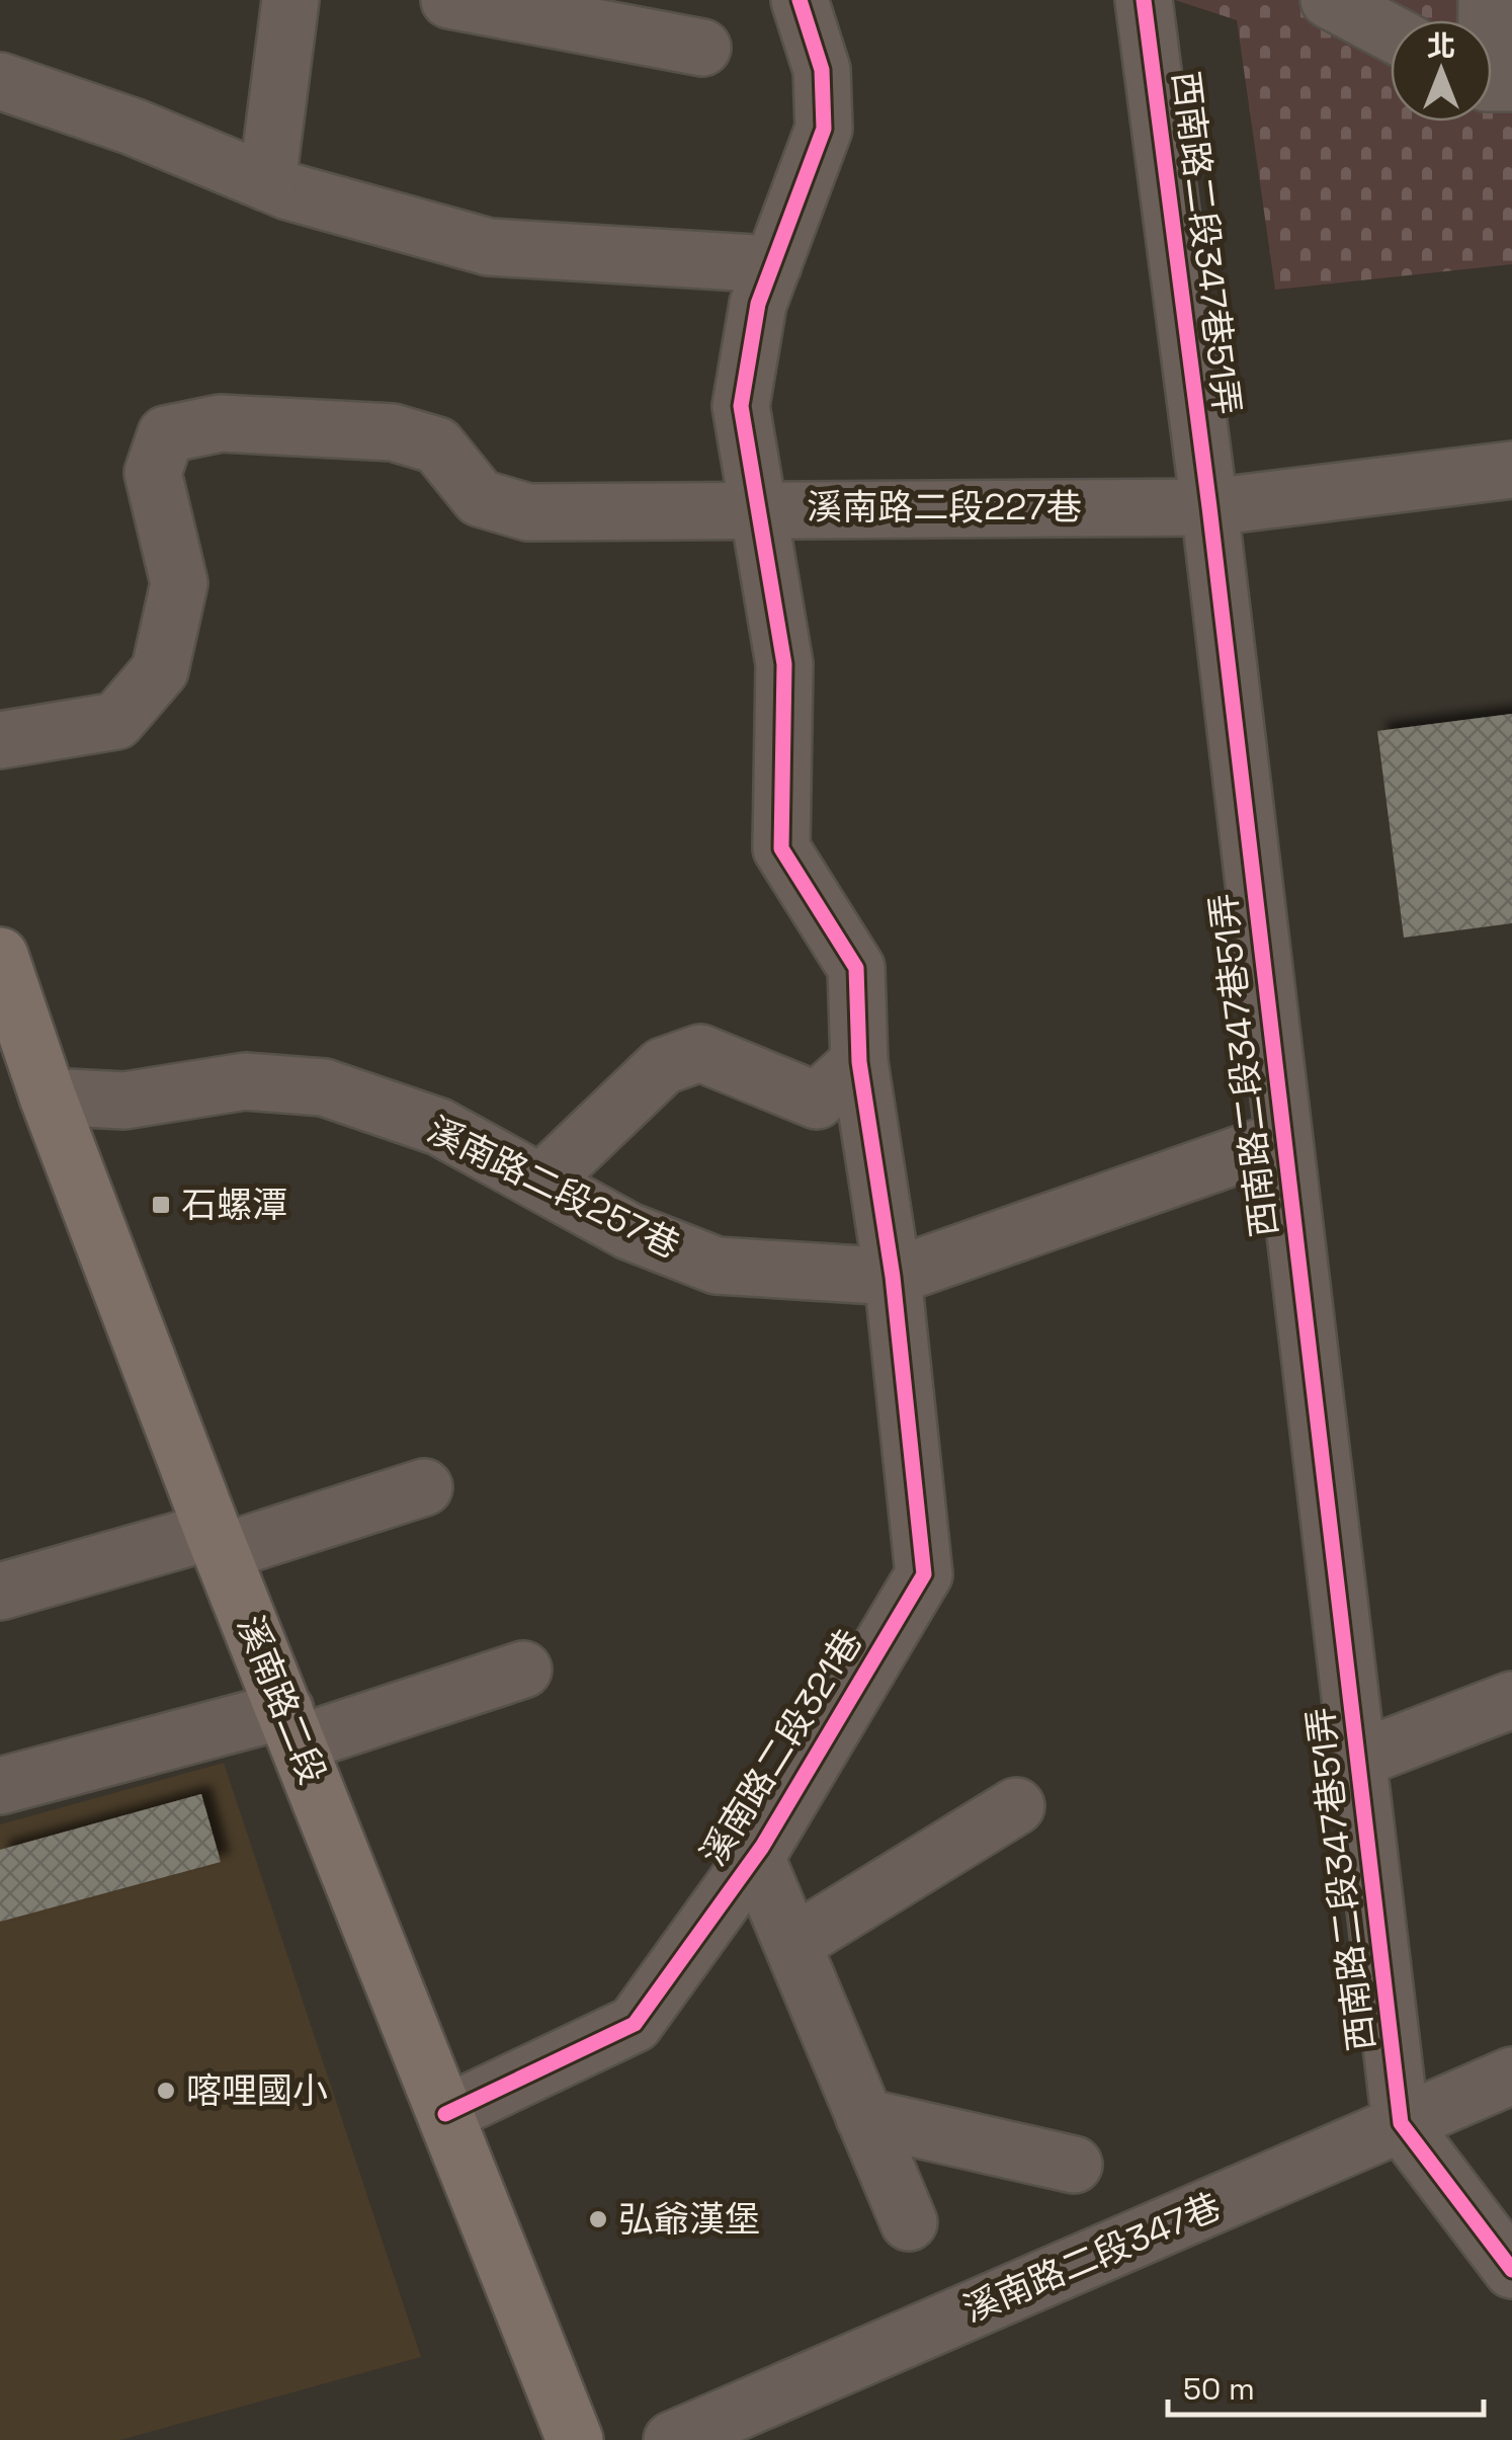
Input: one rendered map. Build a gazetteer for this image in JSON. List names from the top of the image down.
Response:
{
  "streets": {
    "main road": ["溪南路二段"],
    "street": [
      "西南路二段347巷51弄",
      "溪南路二段227巷",
      "溪南路二段257巷",
      "溪南路二段321巷",
      "溪南路二段347巷"
    ]
  },
  "crossings": [
    ["西南路二段347巷51弄", "溪南路二段227巷"],
    ["西南路二段347巷51弄", "溪南路二段257巷"],
    ["西南路二段347巷51弄", "溪南路二段347巷"],
    ["溪南路二段227巷", "溪南路二段321巷"],
    ["溪南路二段257巷", "溪南路二段"],
    ["溪南路二段257巷", "溪南路二段321巷"],
    ["溪南路二段", "溪南路二段321巷"]
  ],
  "places": {
    "transit": ["石螺潭"],
    "other": ["喀哩國小", "弘爺漢堡"]
  },
  "scale_bar": "50 m",
  "north": "top"
}
